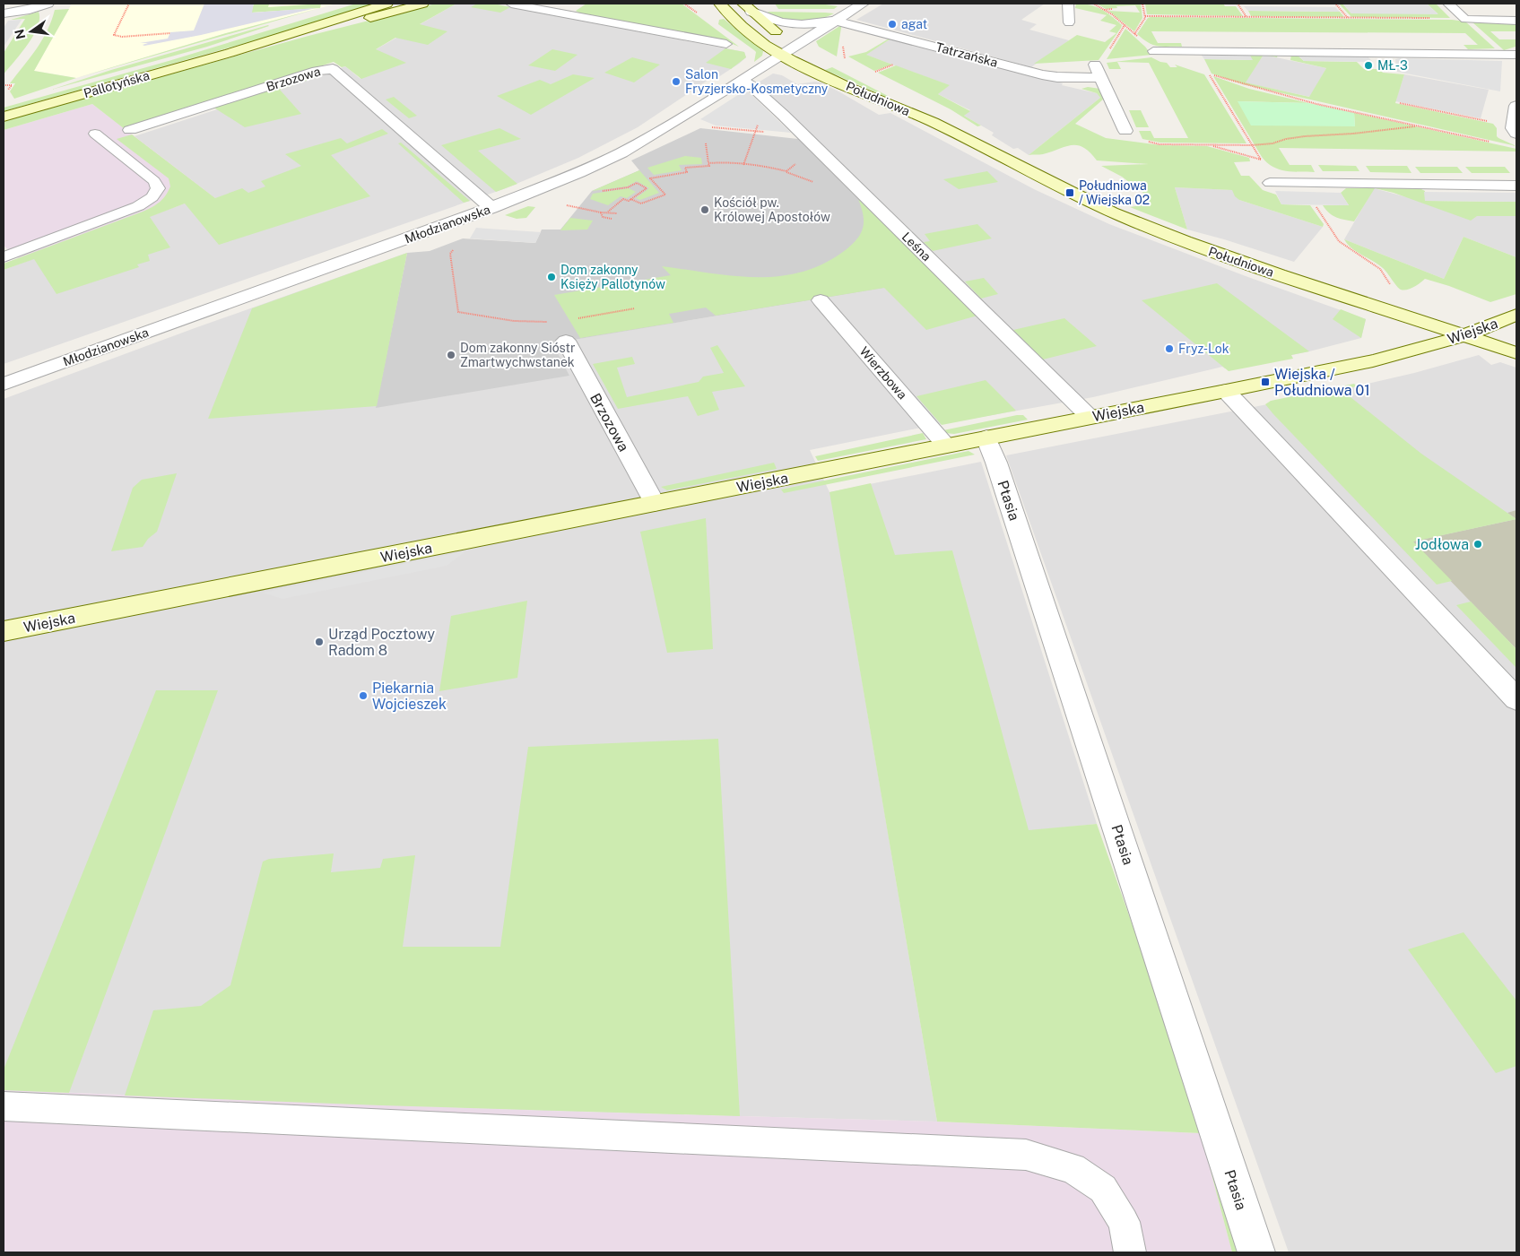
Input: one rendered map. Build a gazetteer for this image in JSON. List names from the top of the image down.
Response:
{
  "streets": {
    "street": [
      "Tatrzańska",
      "Brzozowa",
      "Pallotyńska",
      "Południowa",
      "Młodzianowska",
      "Leśna",
      "Wiejska",
      "Wierzbowa",
      "Ptasia"
    ]
  },
  "crossings": [
    ["Tatrzańska", "Młodzianowska"],
    ["Brzozowa", "Młodzianowska"],
    ["Brzozowa", "Wiejska"],
    ["Południowa", "Młodzianowska"],
    ["Południowa", "Wiejska"],
    ["Młodzianowska", "Leśna"],
    ["Leśna", "Wiejska"],
    ["Wiejska", "Wierzbowa"],
    ["Wiejska", "Ptasia"]
  ],
  "places": {
    "other": [
      "agat",
      "MŁ-3",
      "Salon Fryzjersko-Kosmetyczny",
      "Kościół pw. Królowej Apostołów",
      "Dom zakonny Księży Pallotynów",
      "Fryz-Lok",
      "Dom zakonny Sióstr Zmartwychwstanek",
      "Jodłowa",
      "Urząd Pocztowy Radom 8",
      "Piekarnia Wojcieszek"
    ],
    "transit": ["Południowa / Wiejska 02", "Wiejska / Południowa 01"]
  },
  "north": "left"
}
